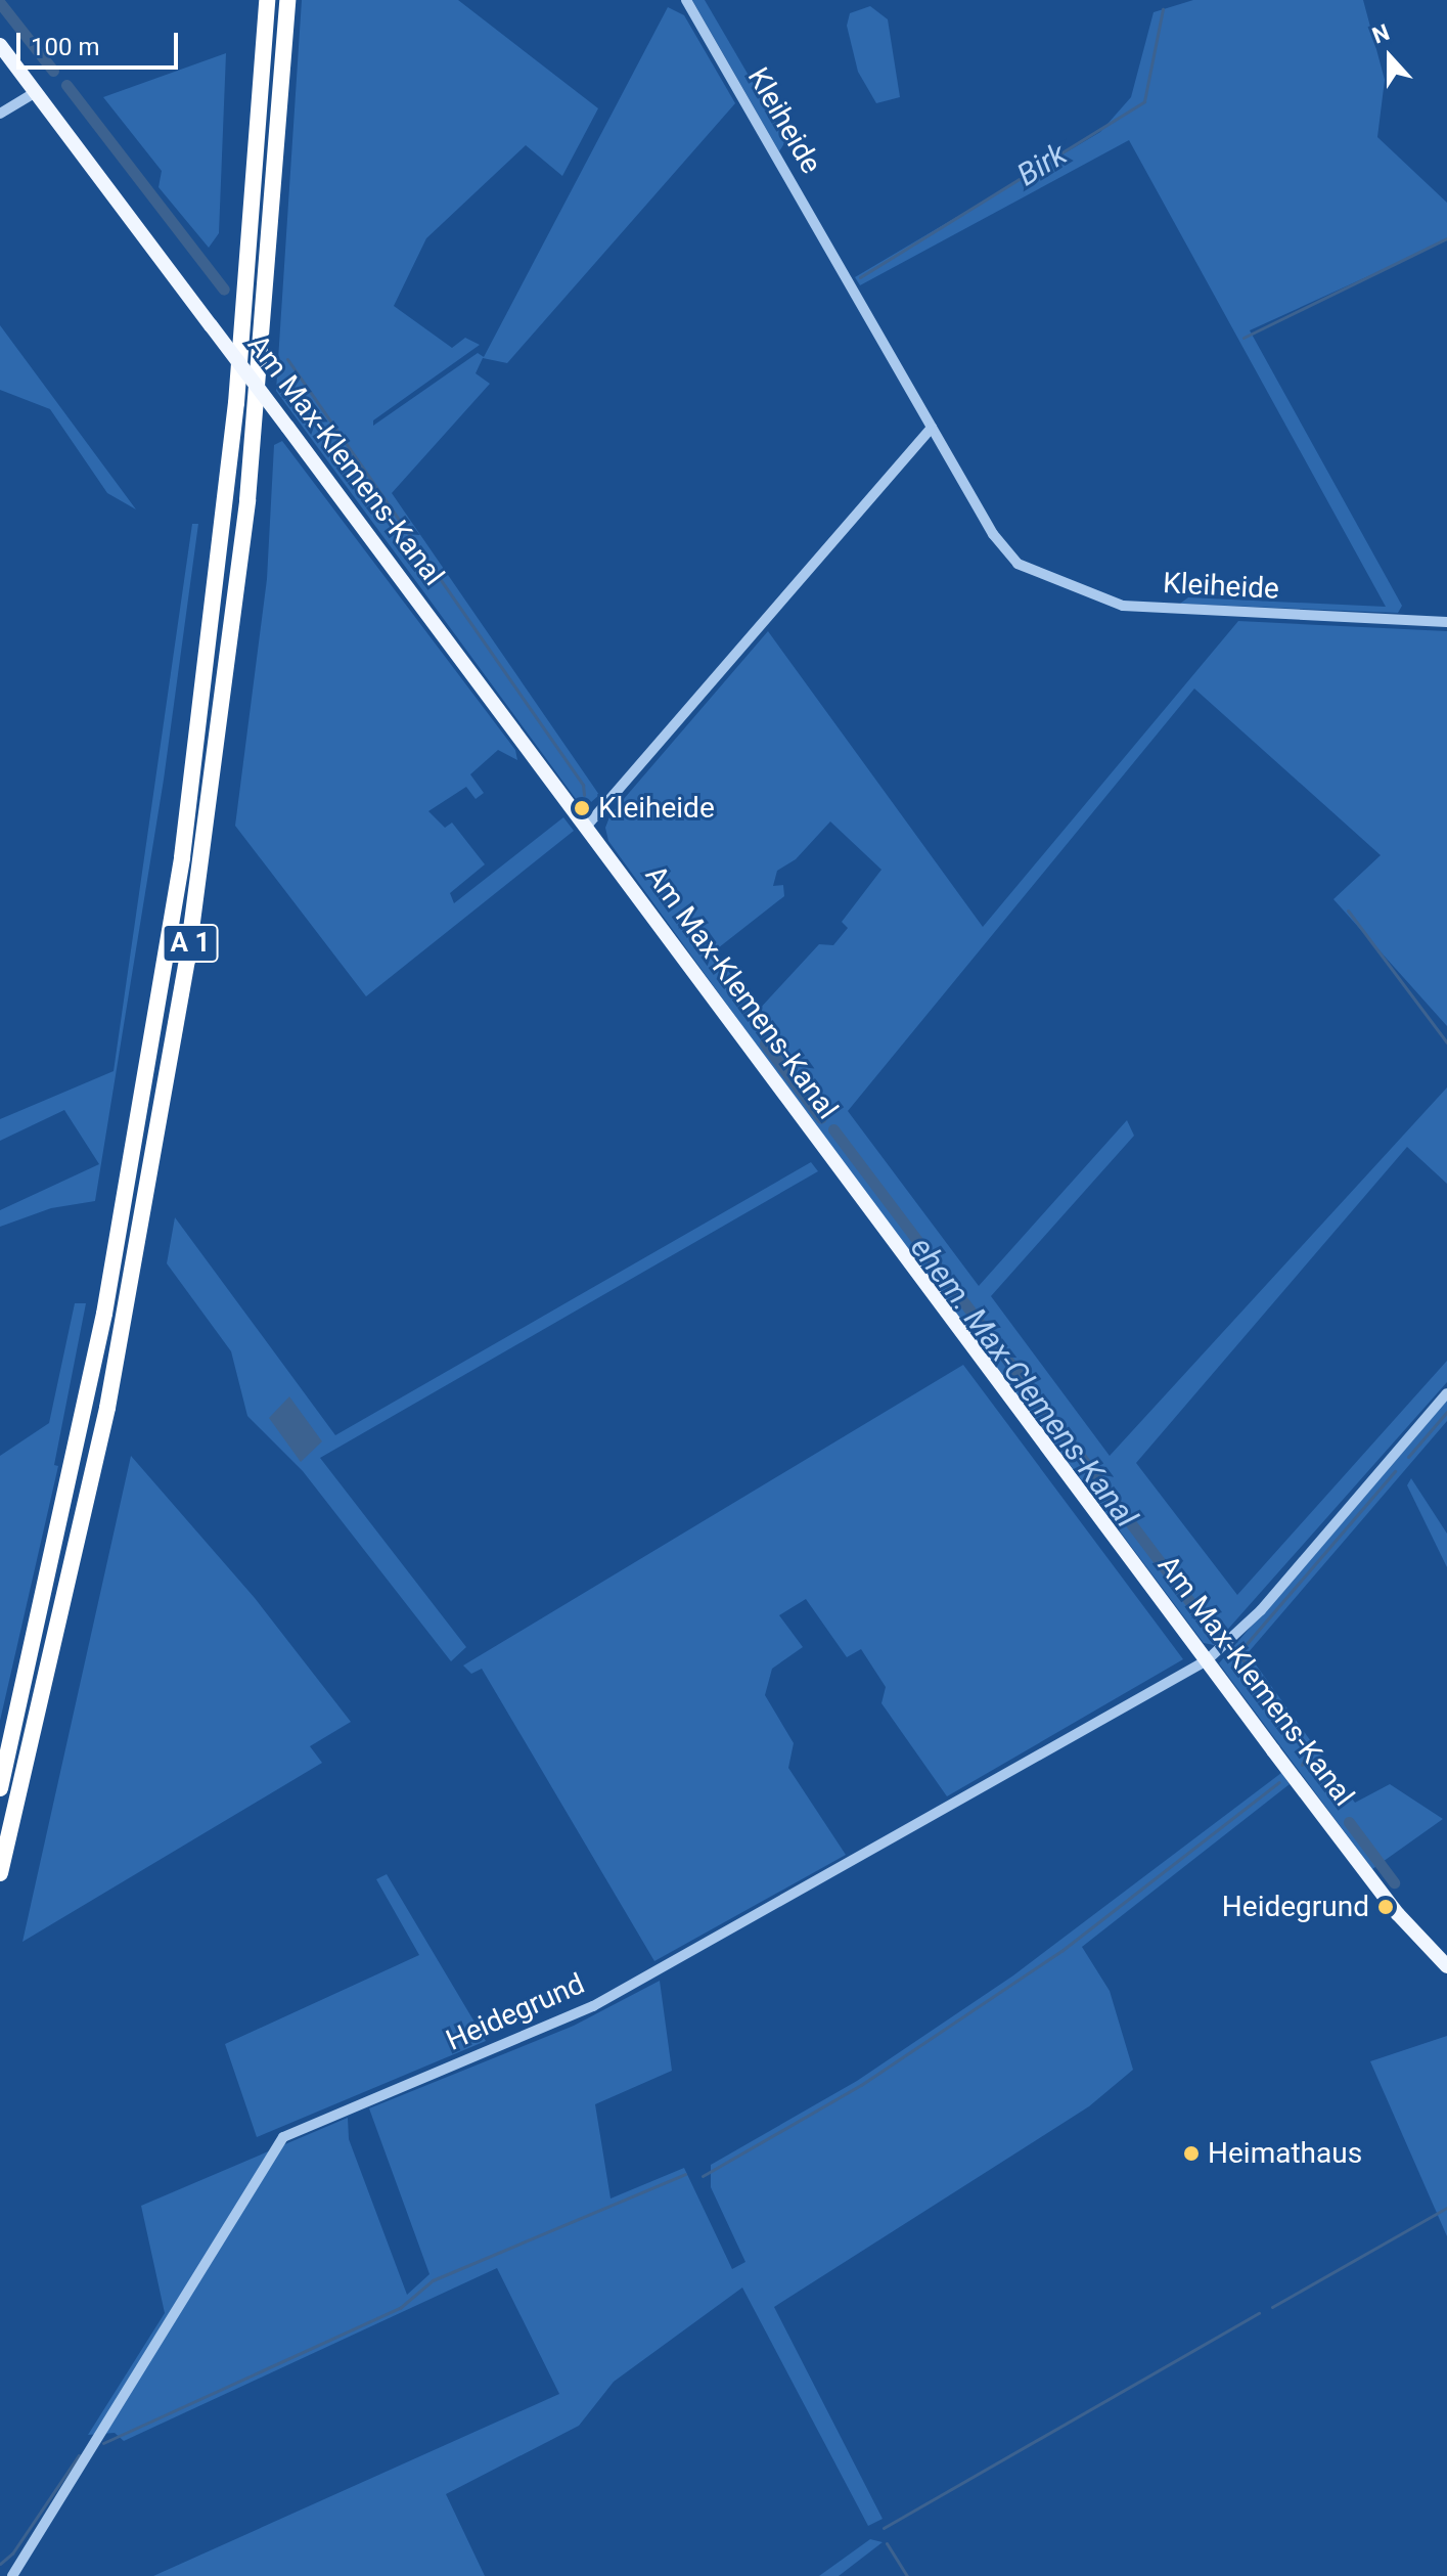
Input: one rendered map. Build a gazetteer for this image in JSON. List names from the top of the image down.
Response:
{
  "streets": {
    "highway": ["A 1"],
    "main road": ["Am Max-Klemens-Kanal"],
    "street": ["Kleiheide", "Heidegrund"]
  },
  "crossings": [
    ["Am Max-Klemens-Kanal", "Heidegrund"]
  ],
  "water": ["Birk", "ehem. Max-Clemens-Kanal"],
  "places": ["Kleiheide", "Heidegrund", "Heimathaus"],
  "scale_bar": "100 m",
  "north": "top"
}
